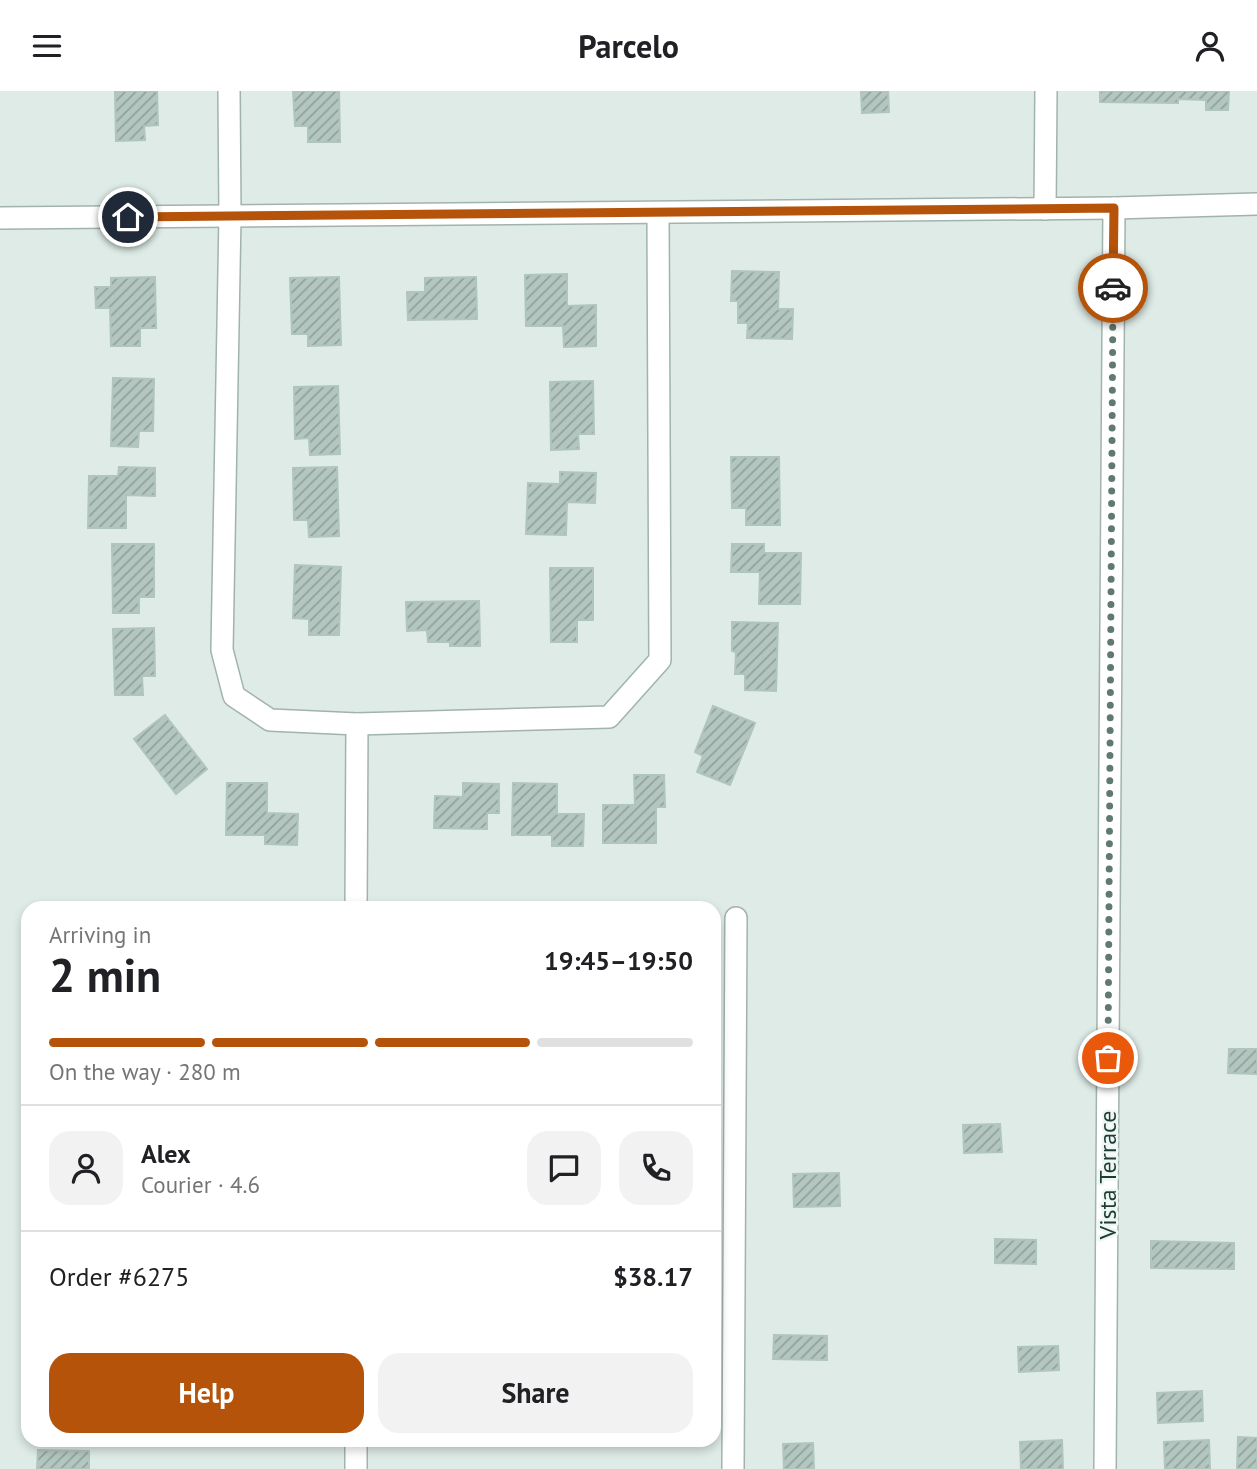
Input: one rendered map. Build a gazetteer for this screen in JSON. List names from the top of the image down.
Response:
{
  "streets": {
    "street": ["Vista Terrace"]
  },
  "page": {
    "header": "Parcelo",
    "heading": ["2 min", "Arriving in", "19:45–19:50"],
    "panel": [
      "Alex",
      "Courier · 4.6",
      "Order #6275",
      "$38.17"
    ],
    "bar": "On the way · 280 m",
    "buttons": ["Help", "Share"]
  }
}
